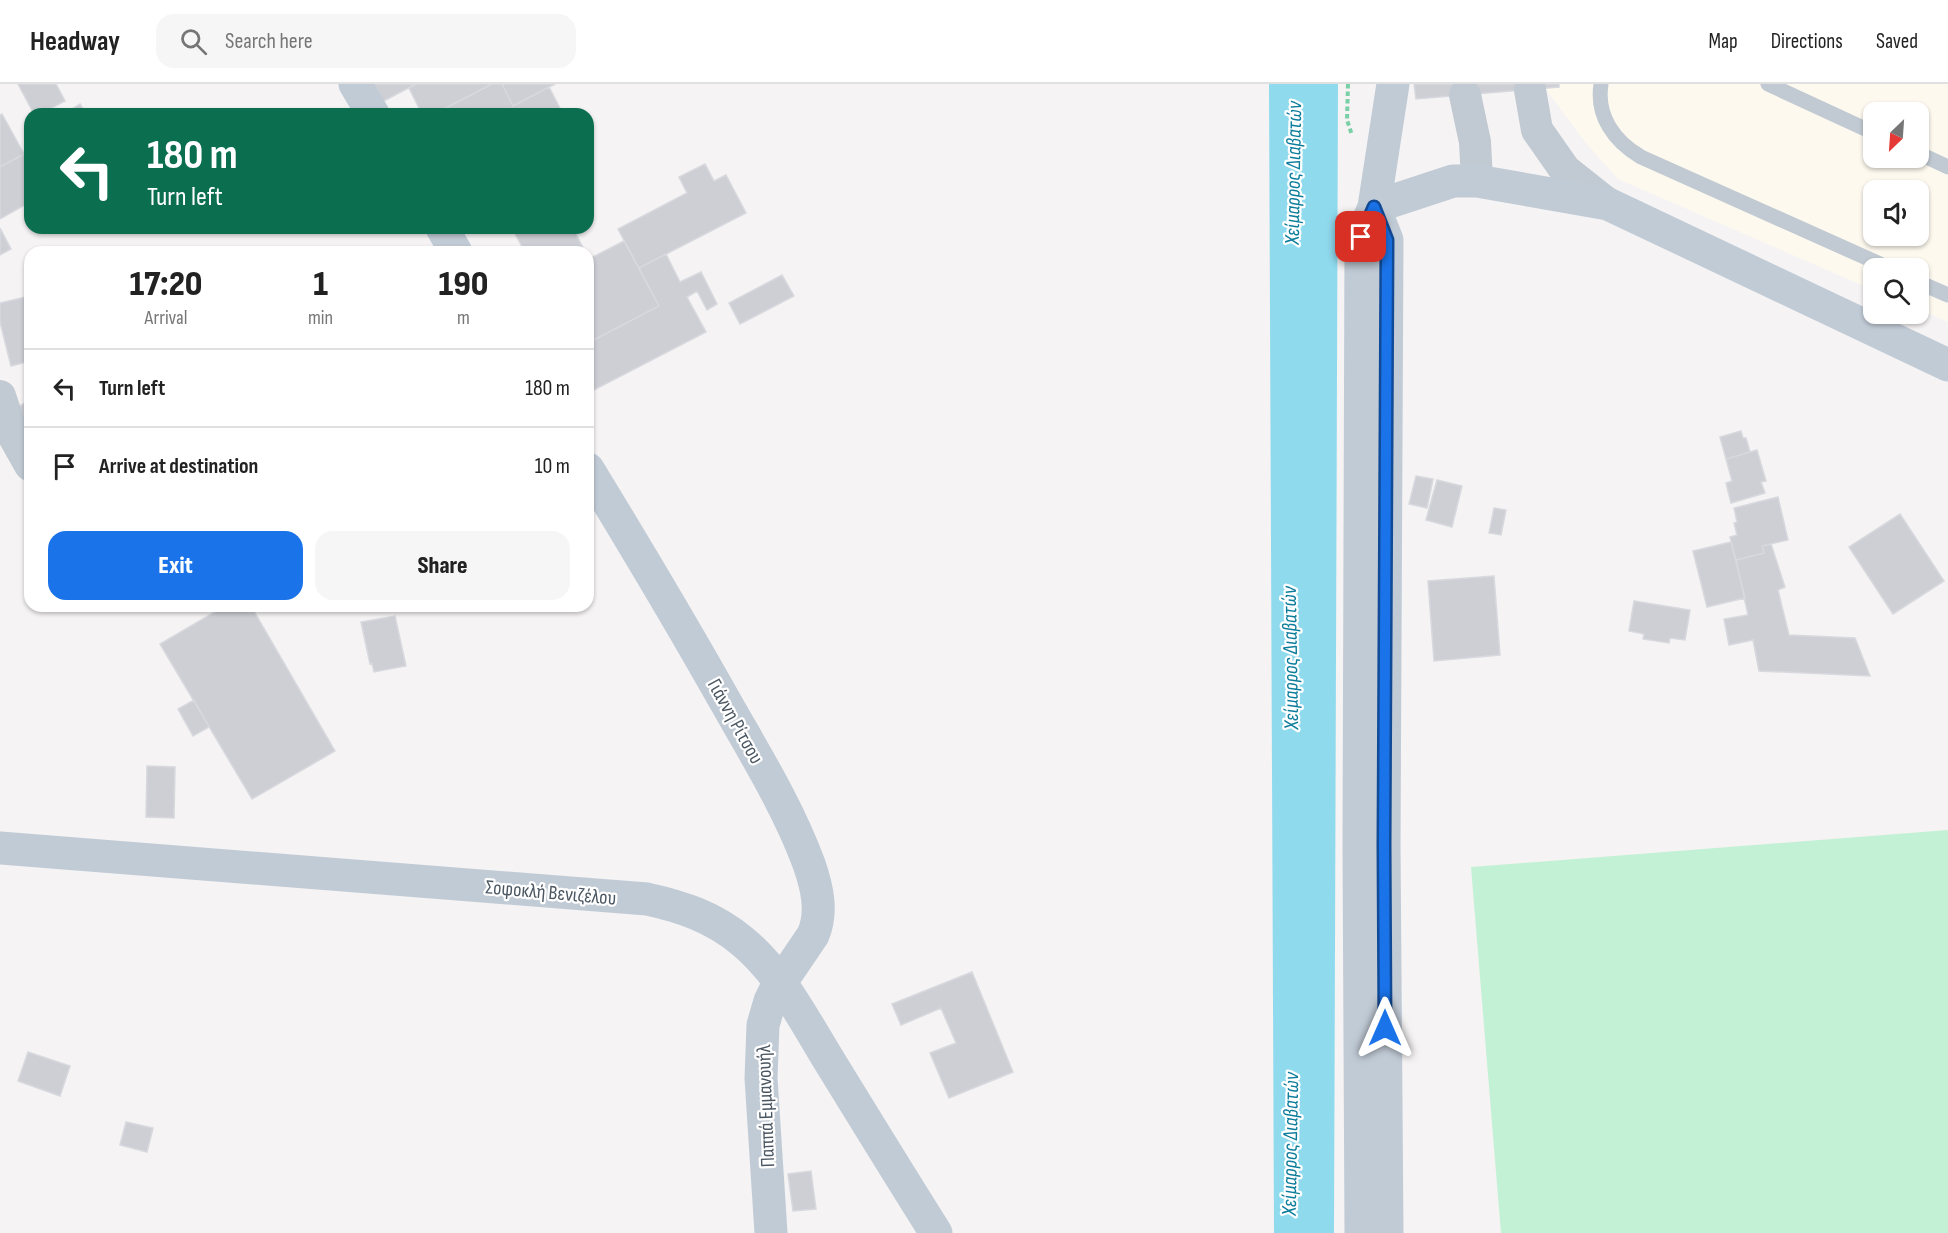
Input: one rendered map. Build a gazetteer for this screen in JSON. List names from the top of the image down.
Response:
{
  "streets": {
    "street": ["Γιάννη Ρίτσου", "Σοφοκλή Βενιζέλου", "Παππά Εμμανουήλ"]
  },
  "crossings": [
    ["Γιάννη Ρίτσου", "Σοφοκλή Βενιζέλου"],
    ["Γιάννη Ρίτσου", "Παππά Εμμανουήλ"],
    ["Σοφοκλή Βενιζέλου", "Παππά Εμμανουήλ"]
  ],
  "water": ["Χείμαρρος Διαβατών"],
  "north": "bottom left",
  "page": {
    "header": "Headway",
    "search": "Search here",
    "nav": ["Map", "Directions", "Saved"],
    "turn": ["180 m", "Turn left"],
    "eta": [
      "17:20",
      "Arrival",
      "1",
      "min",
      "190",
      "m"
    ],
    "list": [
      {
        "name": "Turn left",
        "value": "180 m"
      },
      {
        "name": "Arrive at destination",
        "value": "10 m"
      }
    ],
    "buttons": ["Exit", "Share"]
  }
}
